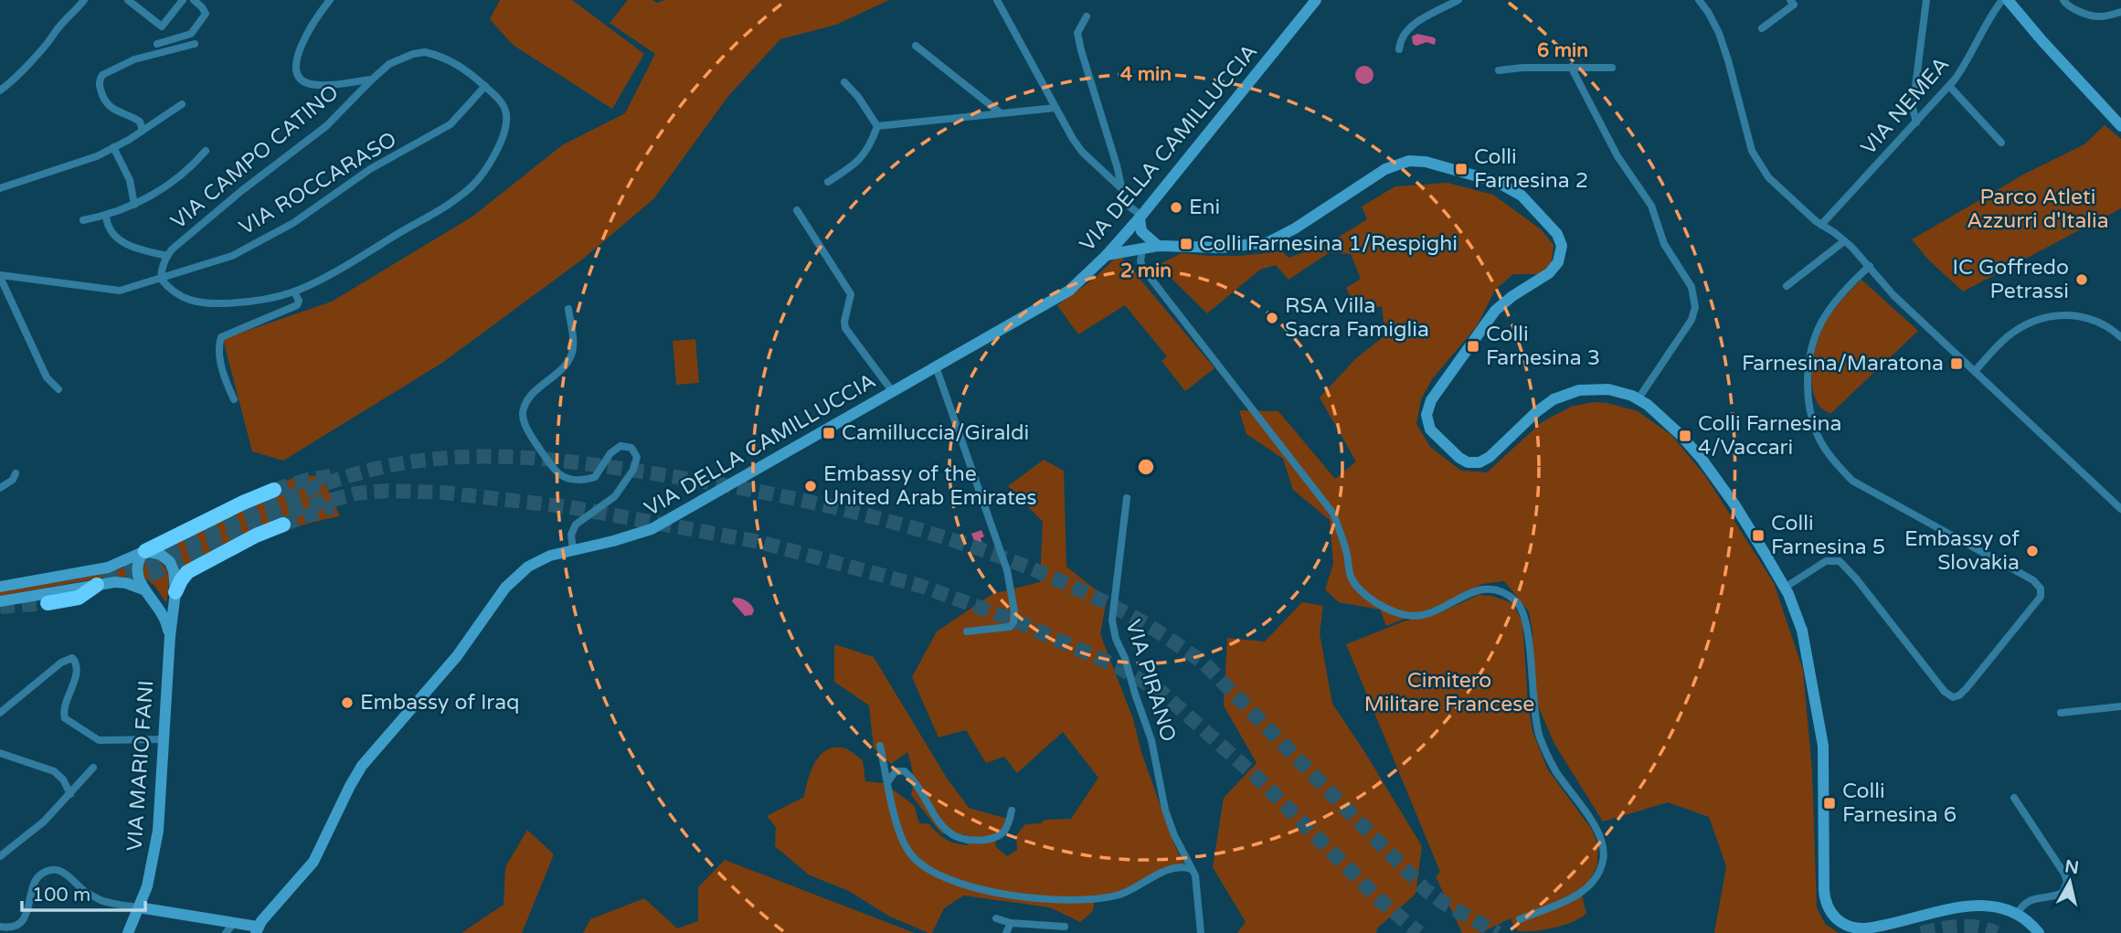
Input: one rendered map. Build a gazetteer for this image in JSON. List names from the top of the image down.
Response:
{
  "streets": {
    "street": [
      "VIA NEMEA",
      "VIA DELLA CAMILLUCCIA",
      "VIA CAMPO CATINO",
      "VIA ROCCARASO",
      "VIA PIRANO",
      "VIA MARIO FANI"
    ]
  },
  "crossings": [
    ["VIA CAMPO CATINO", "VIA ROCCARASO"]
  ],
  "parks": ["Parco Atleti Azzurri d'Italia", "Cimitero Militare Francese"],
  "places": {
    "transit": [
      "Colli Farnesina 2",
      "Colli Farnesina 1/Respighi",
      "Colli Farnesina 3",
      "Farnesina/Maratona",
      "Camilluccia/Giraldi",
      "Colli Farnesina 4/Vaccari",
      "Colli Farnesina 5",
      "Colli Farnesina 6"
    ],
    "other": [
      "Eni",
      "IC Goffredo Petrassi",
      "RSA Villa Sacra Famiglia",
      "Embassy of the United Arab Emirates",
      "Embassy of Slovakia",
      "Embassy of Iraq"
    ]
  },
  "scale_bar": "100 m",
  "north": "top",
  "rings": ["6 min", "4 min", "2 min"]
}
